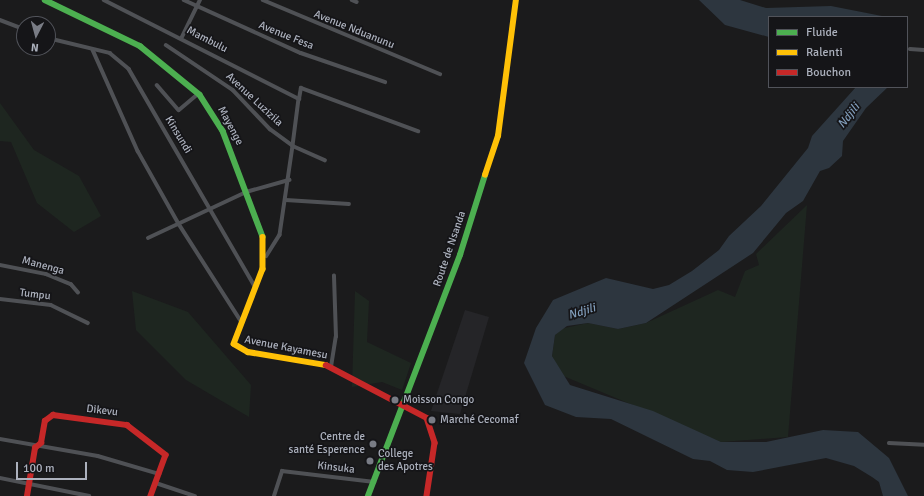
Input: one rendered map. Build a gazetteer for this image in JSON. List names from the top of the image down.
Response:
{
  "streets": {
    "street": [
      "Avenue Nduanunu",
      "Avenue Fesa",
      "Mambulu",
      "Avenue Luzizila",
      "Mayenge",
      "Kinsundi",
      "Route de Nsanda",
      "Manenga",
      "Tumpu",
      "Avenue Kayamesu",
      "Dikevu",
      "Kinsuka"
    ]
  },
  "crossings": [
    ["Mayenge", "Kinsundi"],
    ["Mayenge", "Avenue Kayamesu"],
    ["Route de Nsanda", "Avenue Kayamesu"],
    ["Route de Nsanda", "Kinsuka"]
  ],
  "water": ["Ndjili"],
  "places": [
    "Moisson Congo",
    "Marché Cecomaf",
    "Centre de santé Esperence",
    "College des Apotres"
  ],
  "legend": ["Fluide", "Ralenti", "Bouchon"],
  "scale_bar": "100 m",
  "north": "bottom"
}
